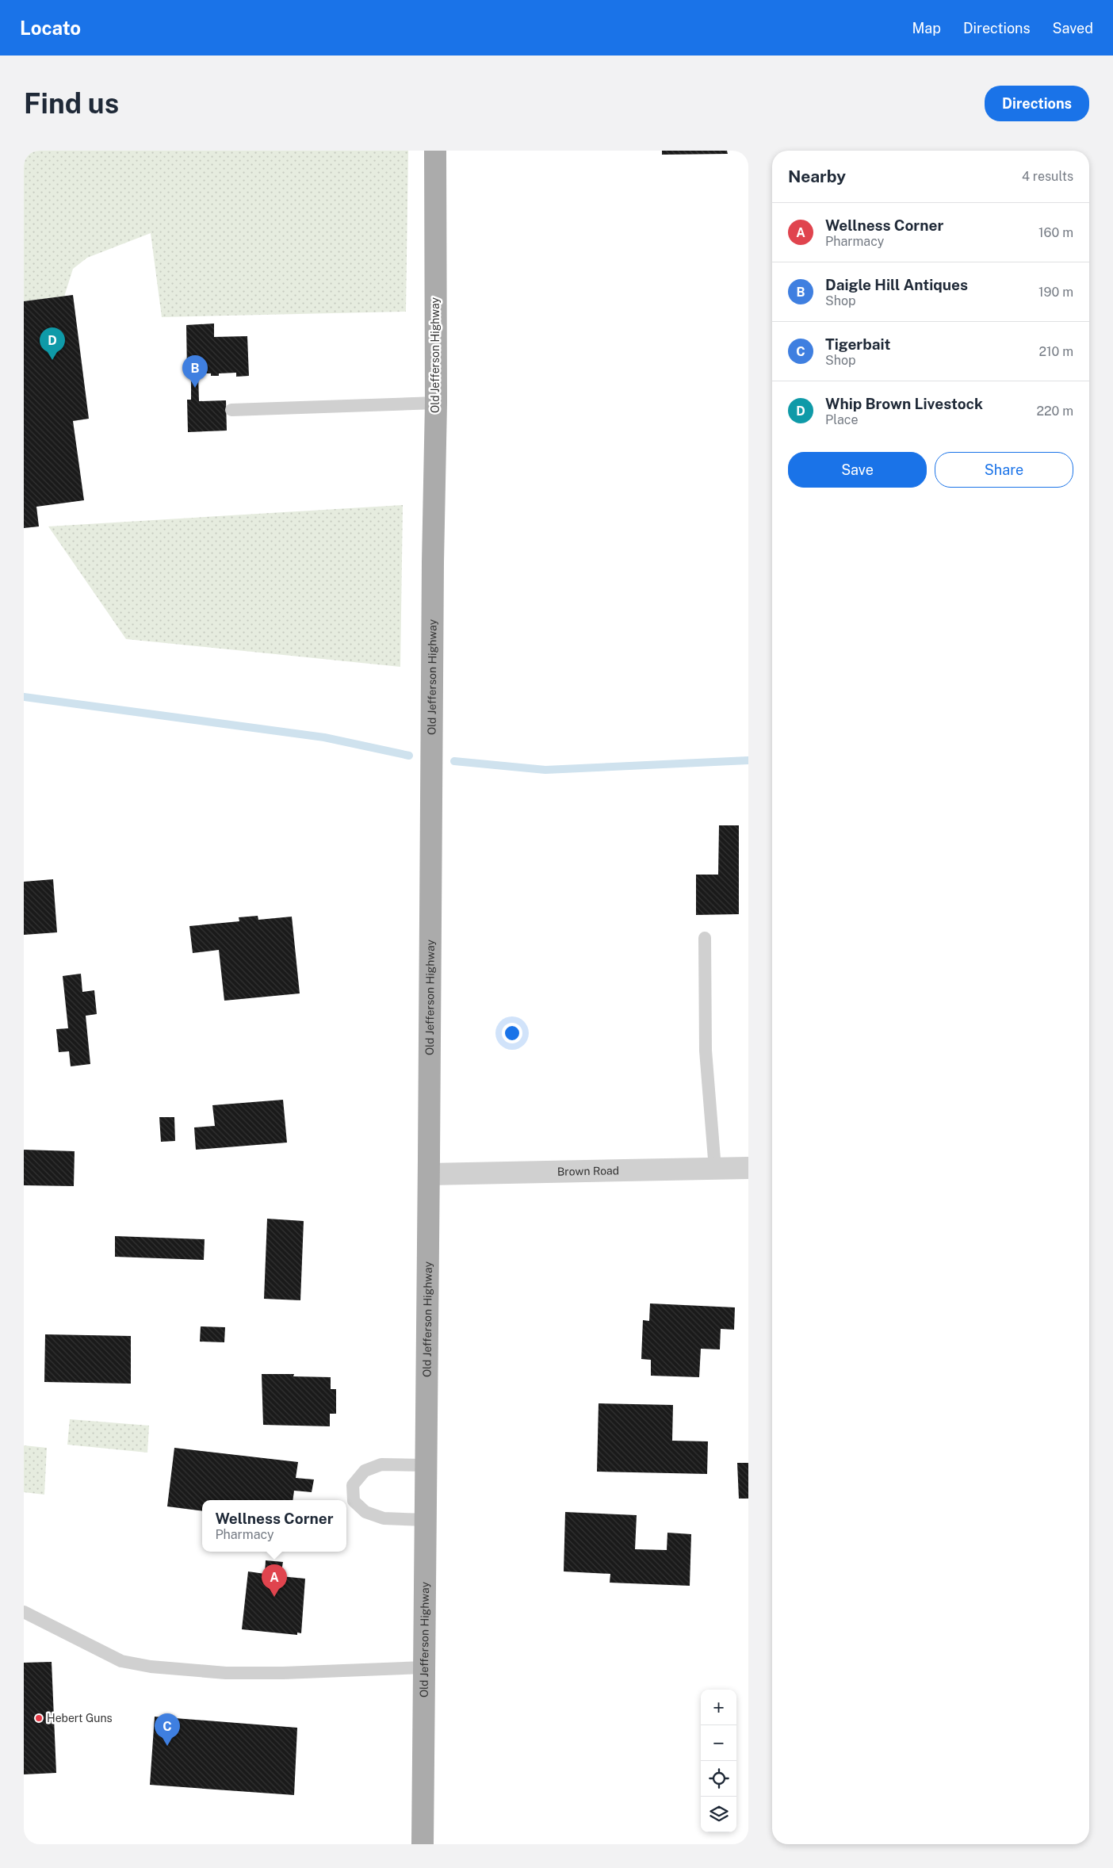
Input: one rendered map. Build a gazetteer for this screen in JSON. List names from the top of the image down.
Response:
{
  "streets": {
    "main road": ["Old Jefferson Highway"],
    "street": ["Brown Road"]
  },
  "crossings": [
    ["Old Jefferson Highway", "Brown Road"]
  ],
  "places": ["Hebert Guns"],
  "page": {
    "header": "Locato",
    "nav": ["Map", "Directions", "Saved"],
    "buttons": [
      "Directions",
      ["Save", "Share"]
    ],
    "title": "Find us",
    "heading": ["Nearby", "4 results"],
    "list": [
      {
        "mark": "A",
        "name": "Wellness Corner",
        "note": "Pharmacy",
        "value": "160 m"
      },
      {
        "mark": "B",
        "name": "Daigle Hill Antiques",
        "note": "Shop",
        "value": "190 m"
      },
      {
        "mark": "C",
        "name": "Tigerbait",
        "note": "Shop",
        "value": "210 m"
      },
      {
        "mark": "D",
        "name": "Whip Brown Livestock",
        "note": "Place",
        "value": "220 m"
      }
    ],
    "pins": [
      "D",
      "B",
      "A",
      "C"
    ],
    "popup": ["Wellness Corner", "Pharmacy"],
    "map_buttons": ["+", "−"]
  }
}
